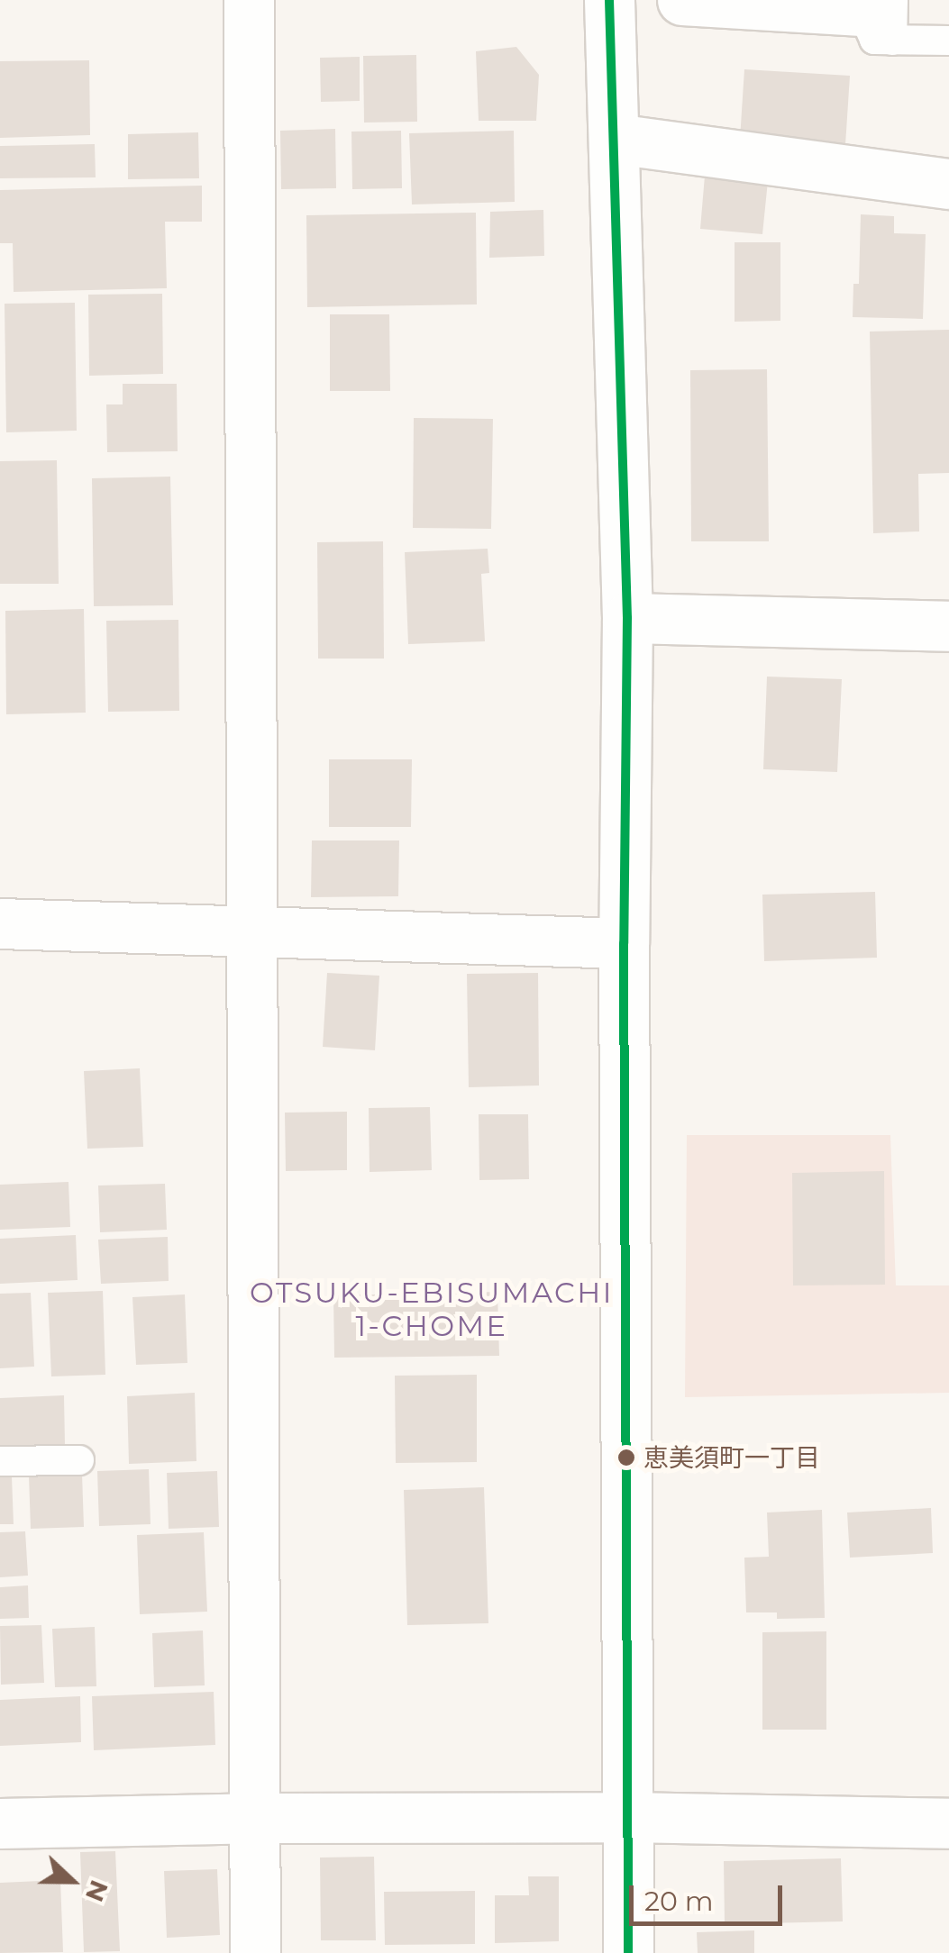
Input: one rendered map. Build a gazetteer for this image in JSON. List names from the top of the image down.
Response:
{
  "districts": ["OTSUKU-EBISUMACHI 1-CHOME"],
  "places": ["恵美須町一丁目"],
  "scale_bar": "20 m",
  "north": "right"
}
